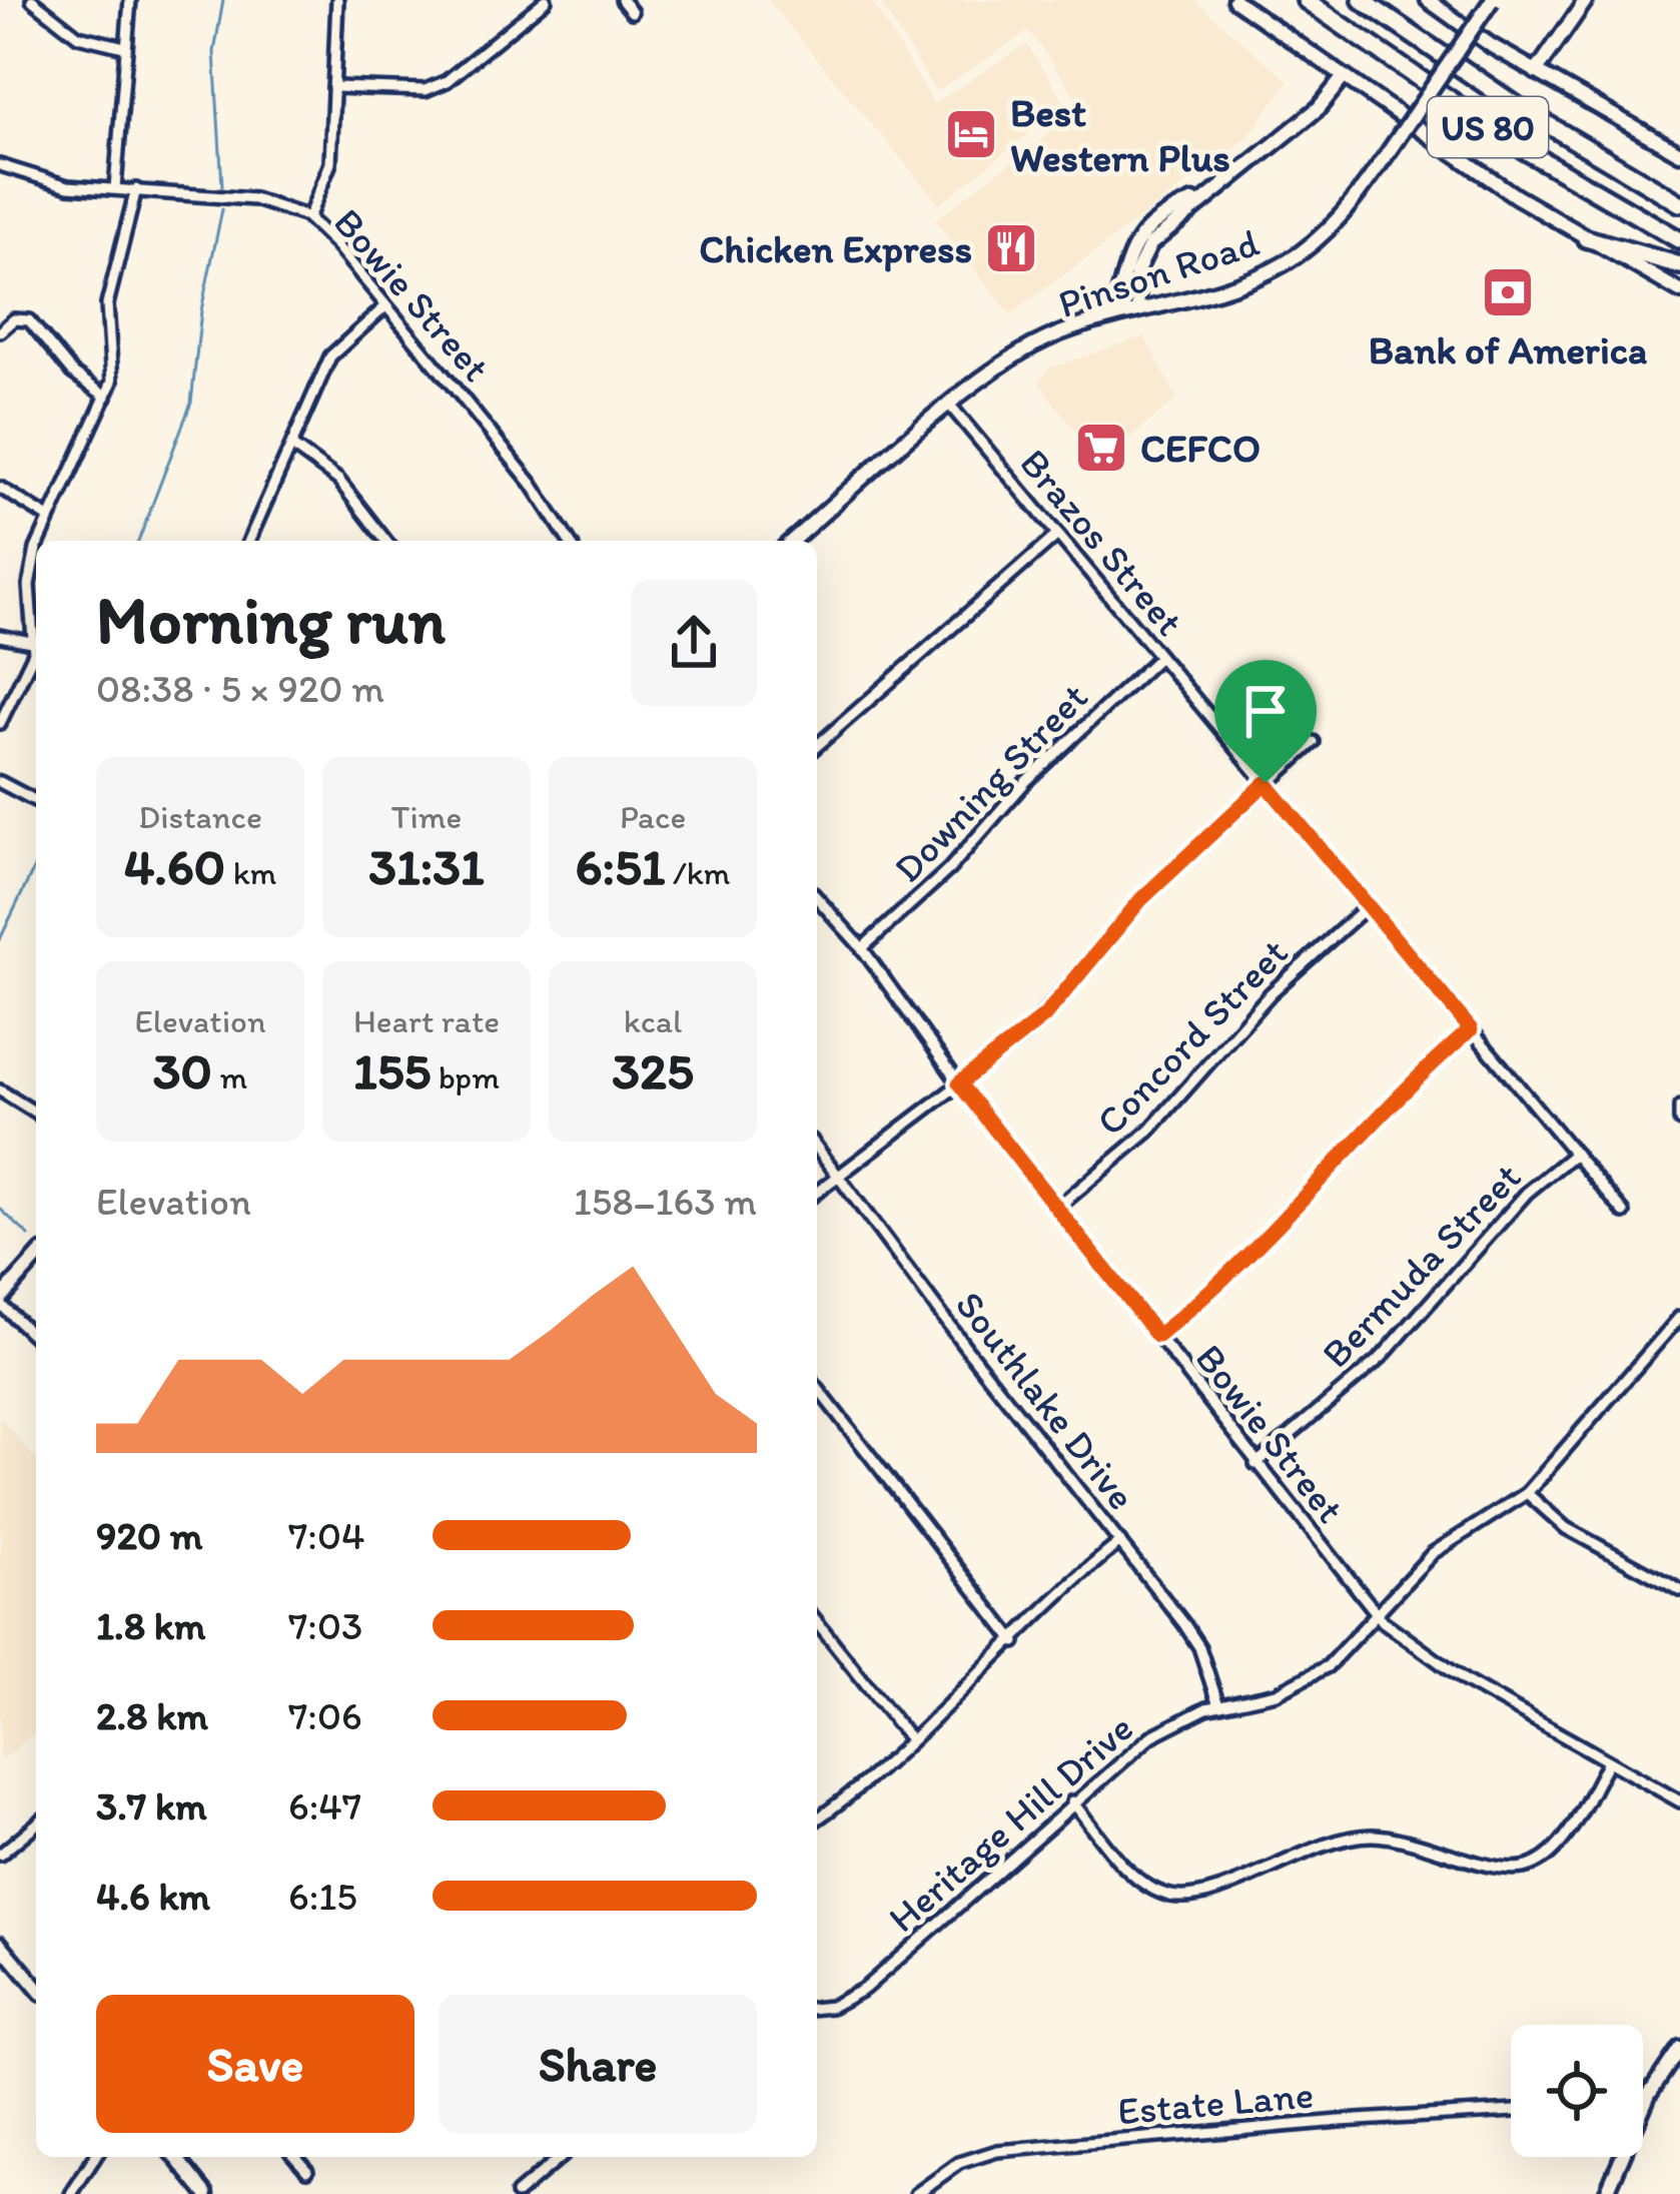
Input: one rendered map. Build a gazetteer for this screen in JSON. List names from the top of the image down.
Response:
{
  "streets": {
    "highway": ["US 80"],
    "main road": ["Pinson Road"],
    "street": [
      "Bowie Street",
      "Brazos Street",
      "Downing Street",
      "Concord Street",
      "Bermuda Street",
      "Southlake Drive",
      "Heritage Hill Drive",
      "Estate Lane"
    ]
  },
  "crossings": [
    ["Pinson Road", "Brazos Street"],
    ["Bowie Street", "Downing Street"],
    ["Bowie Street", "Concord Street"],
    ["Bowie Street", "Bermuda Street"],
    ["Bowie Street", "Heritage Hill Drive"],
    ["Brazos Street", "Downing Street"],
    ["Brazos Street", "Concord Street"],
    ["Brazos Street", "Bermuda Street"],
    ["Southlake Drive", "Heritage Hill Drive"]
  ],
  "places": {
    "hotel": ["Best Western Plus"],
    "restaurant": ["Chicken Express"],
    "bank": ["Bank of America"],
    "supermarket": ["CEFCO"]
  },
  "page": {
    "heading": ["Morning run", "08:38 · 5 × 920 m"],
    "stats": [
      ["Distance", "4.60 km"],
      ["Time", "31:31"],
      ["Pace", "6:51 /km"],
      ["Elevation", "30 m"],
      ["Heart rate", "155 bpm"],
      ["kcal", "325"]
    ],
    "chart": ["Elevation", "158–163 m"],
    "list": [
      {
        "name": "920 m",
        "note": "7:04"
      },
      {
        "name": "1.8 km",
        "note": "7:03"
      },
      {
        "name": "2.8 km",
        "note": "7:06"
      },
      {
        "name": "3.7 km",
        "note": "6:47"
      },
      {
        "name": "4.6 km",
        "note": "6:15"
      }
    ],
    "buttons": ["Save", "Share"]
  }
}
